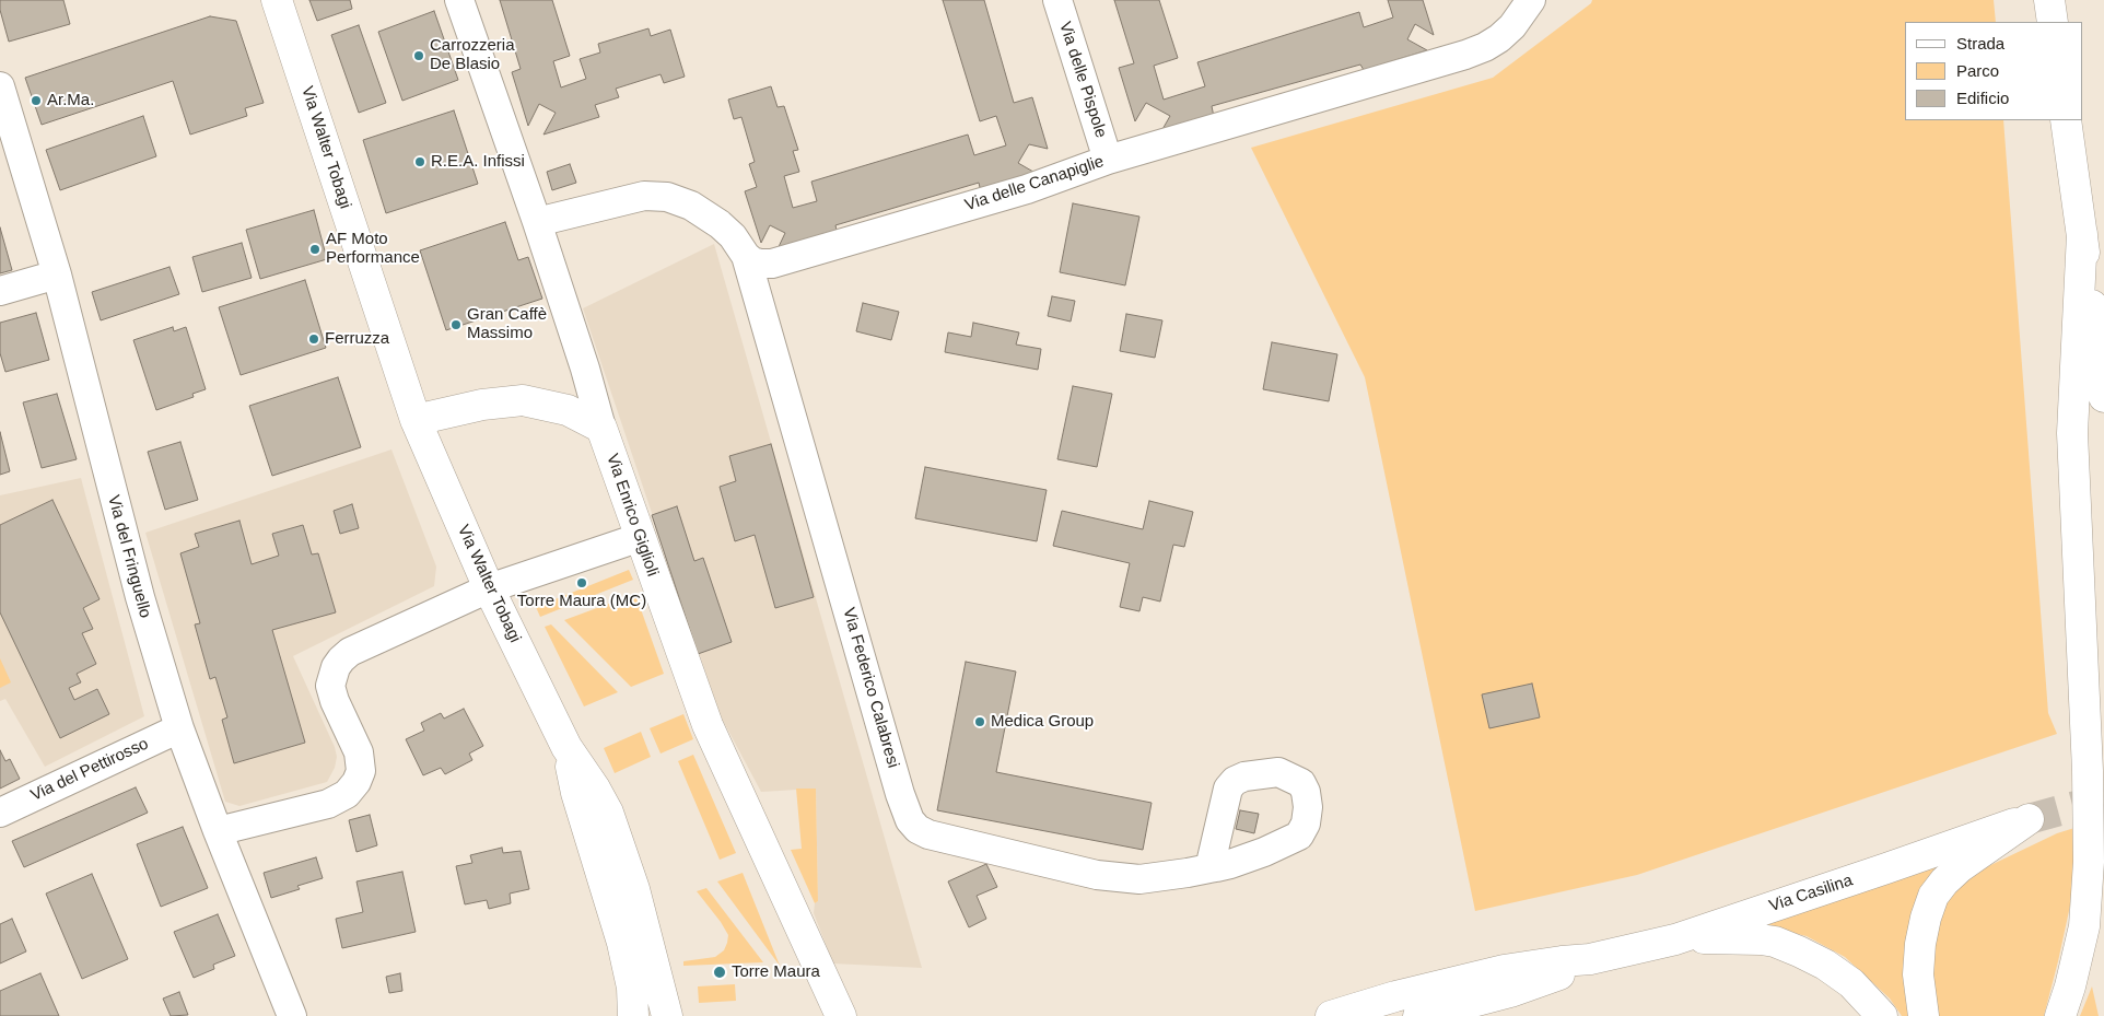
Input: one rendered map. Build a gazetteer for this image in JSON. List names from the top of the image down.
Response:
{
  "streets": {
    "main road": ["Via Walter Tobagi", "Via Enrico Giglioli", "Via Casilina"],
    "street": [
      "Via delle Pispole",
      "Via delle Canapiglie",
      "Via del Fringuello",
      "Via Federico Calabresi",
      "Via del Pettirosso"
    ]
  },
  "crossings": [
    ["Via delle Pispole", "Via delle Canapiglie"],
    ["Via delle Canapiglie", "Via Federico Calabresi"],
    ["Via del Fringuello", "Via del Pettirosso"]
  ],
  "places": [
    "Carrozzeria De Blasio",
    "Ar.Ma.",
    "R.E.A. Infissi",
    "AF Moto Performance",
    "Gran Caffè Massimo",
    "Ferruzza",
    "Torre Maura (MC)",
    "Medica Group",
    "Torre Maura"
  ],
  "legend": ["Strada", "Parco", "Edificio"]
}
